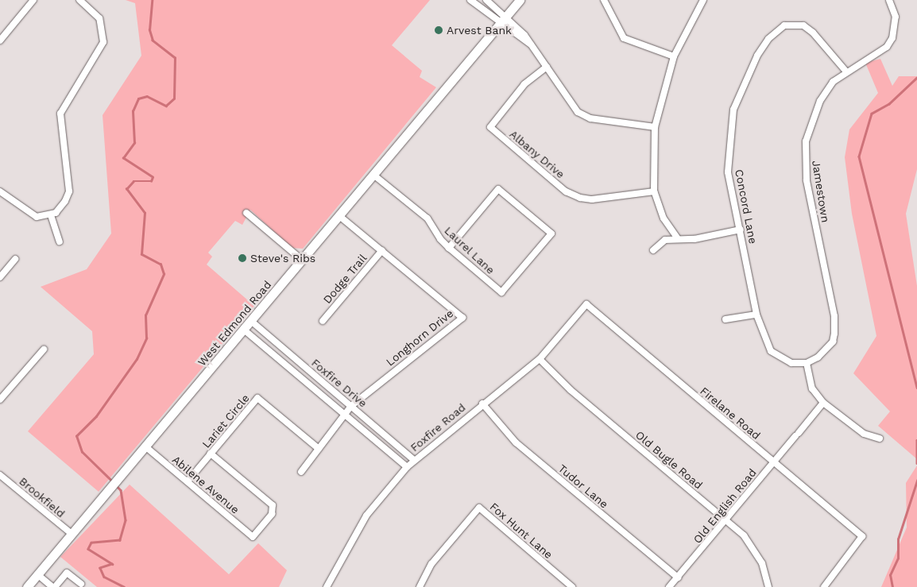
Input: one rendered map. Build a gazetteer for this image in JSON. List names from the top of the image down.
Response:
{
  "streets": {
    "main road": ["West Edmond Road"],
    "street": [
      "Albany Drive",
      "Jamestown",
      "Concord Lane",
      "Laurel Lane",
      "Dodge Trail",
      "Longhorn Drive",
      "Foxfire Drive",
      "Firelane Road",
      "Lariet Circle",
      "Foxfire Road",
      "Old Bugle Road",
      "Abilene Avenue",
      "Tudor Lane",
      "Brookfield",
      "Old English Road",
      "Fox Hunt Lane"
    ]
  },
  "crossings": [
    ["Jamestown", "Concord Lane"],
    ["Laurel Lane", "West Edmond Road"],
    ["Dodge Trail", "Longhorn Drive"],
    ["West Edmond Road", "Longhorn Drive"],
    ["West Edmond Road", "Foxfire Drive"],
    ["West Edmond Road", "Abilene Avenue"],
    ["West Edmond Road", "Brookfield"],
    ["Longhorn Drive", "Foxfire Drive"],
    ["Longhorn Drive", "Lariet Circle"],
    ["Foxfire Drive", "Foxfire Road"],
    ["Firelane Road", "Foxfire Road"],
    ["Firelane Road", "Old English Road"],
    ["Lariet Circle", "Abilene Avenue"],
    ["Foxfire Road", "Old Bugle Road"],
    ["Foxfire Road", "Tudor Lane"],
    ["Old Bugle Road", "Old English Road"],
    ["Tudor Lane", "Old English Road"]
  ],
  "places": ["Arvest Bank", "Steve's Ribs"]
}
